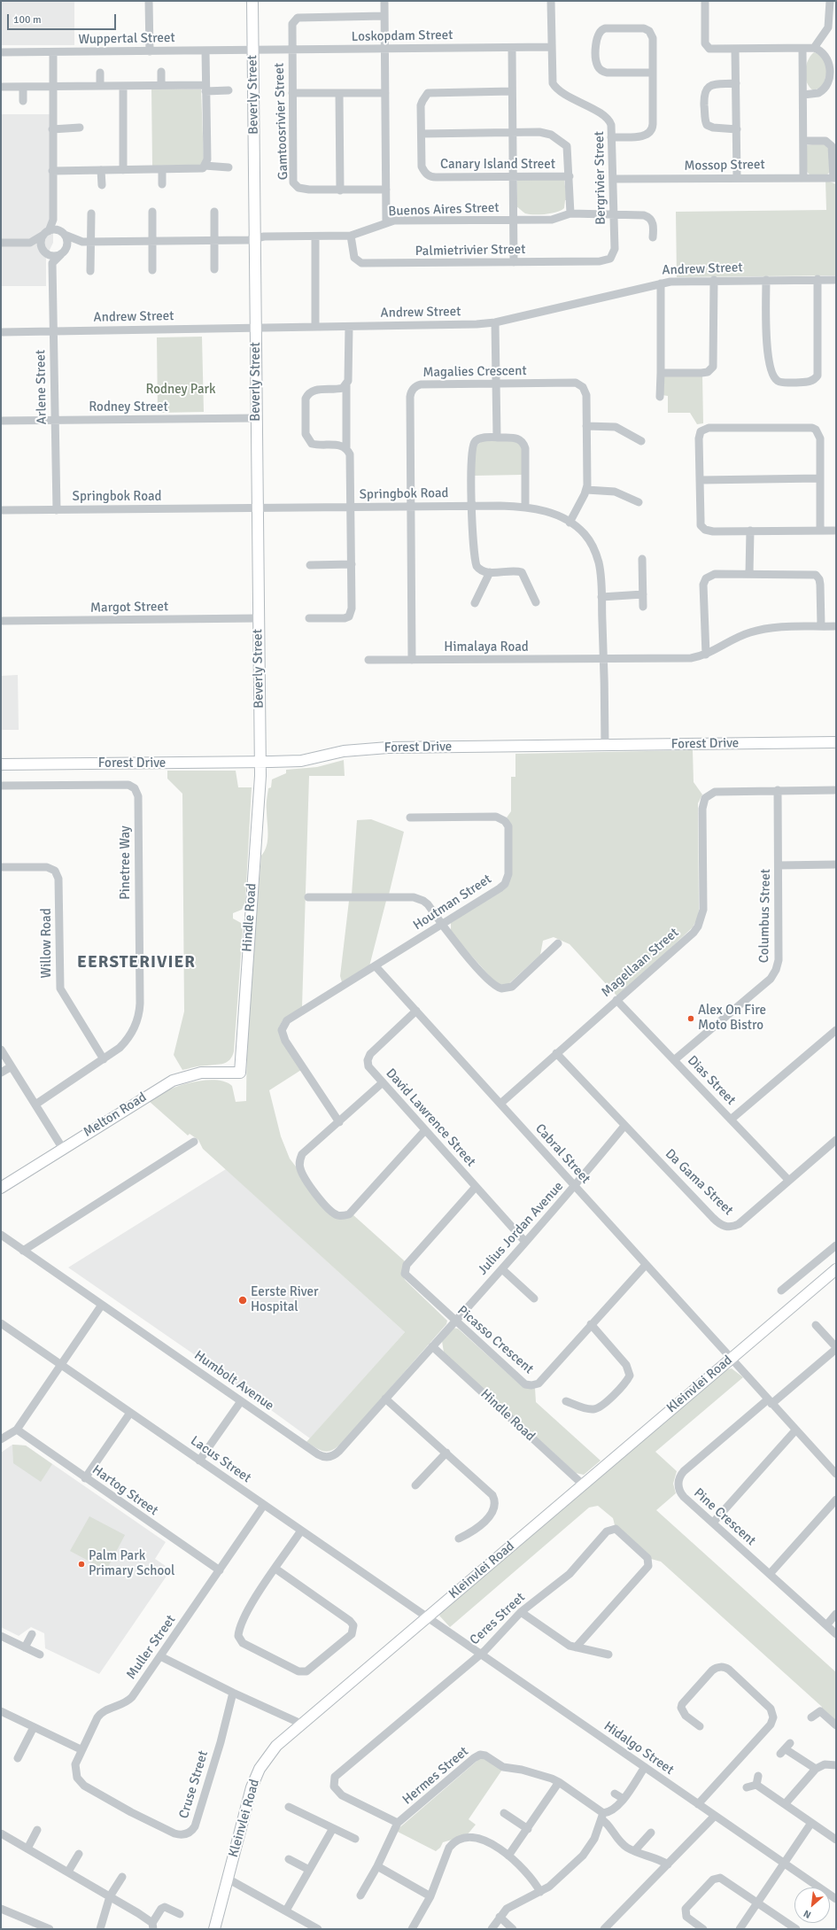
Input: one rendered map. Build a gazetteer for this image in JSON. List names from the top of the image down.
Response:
{
  "streets": {
    "street": [
      "Loskopdam Street",
      "Wuppertal Street",
      "Beverly Street",
      "Gamtoosrivier Street",
      "Canary Island Street",
      "Mossop Street",
      "Bergrivier Street",
      "Buenos Aires Street",
      "Palmietrivier Street",
      "Andrew Street",
      "Magalies Crescent",
      "Arlene Street",
      "Rodney Street",
      "Springbok Road",
      "Margot Street",
      "Himalaya Road",
      "Forest Drive",
      "Pinetree Way",
      "Houtman Street",
      "Columbus Street",
      "Hindle Road",
      "Willow Road",
      "Magellaan Street",
      "Dias Street",
      "Melton Road",
      "David Lawrence Street",
      "Cabral Street",
      "Da Gama Street",
      "Julius Jordan Avenue",
      "Picasso Crescent",
      "Humbolt Avenue",
      "Kleinvlei Road",
      "Lacus Street",
      "Hartog Street",
      "Pine Crescent",
      "Ceres Street",
      "Muller Street",
      "Hidalgo Street",
      "Hermes Street",
      "Cruse Street"
    ]
  },
  "crossings": [
    ["Loskopdam Street", "Wuppertal Street"],
    ["Loskopdam Street", "Beverly Street"],
    ["Loskopdam Street", "Gamtoosrivier Street"],
    ["Loskopdam Street", "Bergrivier Street"],
    ["Wuppertal Street", "Beverly Street"],
    ["Beverly Street", "Buenos Aires Street"],
    ["Beverly Street", "Andrew Street"],
    ["Beverly Street", "Rodney Street"],
    ["Beverly Street", "Springbok Road"],
    ["Beverly Street", "Margot Street"],
    ["Beverly Street", "Forest Drive"],
    ["Beverly Street", "Hindle Road"],
    ["Mossop Street", "Bergrivier Street"],
    ["Bergrivier Street", "Buenos Aires Street"],
    ["Bergrivier Street", "Palmietrivier Street"],
    ["Buenos Aires Street", "Palmietrivier Street"],
    ["Andrew Street", "Arlene Street"],
    ["Magalies Crescent", "Springbok Road"],
    ["Magalies Crescent", "Himalaya Road"],
    ["Arlene Street", "Rodney Street"],
    ["Arlene Street", "Springbok Road"],
    ["Springbok Road", "Himalaya Road"],
    ["Springbok Road", "Forest Drive"],
    ["Forest Drive", "Hindle Road"],
    ["Pinetree Way", "Willow Road"],
    ["Houtman Street", "Cabral Street"],
    ["Columbus Street", "Magellaan Street"],
    ["Columbus Street", "Dias Street"],
    ["Hindle Road", "Melton Road"],
    ["Hindle Road", "Julius Jordan Avenue"],
    ["Hindle Road", "Humbolt Avenue"],
    ["Hindle Road", "Kleinvlei Road"],
    ["Magellaan Street", "Dias Street"],
    ["Magellaan Street", "Cabral Street"],
    ["Magellaan Street", "Da Gama Street"],
    ["Dias Street", "Da Gama Street"],
    ["David Lawrence Street", "Cabral Street"],
    ["David Lawrence Street", "Julius Jordan Avenue"],
    ["David Lawrence Street", "Picasso Crescent"],
    ["Cabral Street", "Julius Jordan Avenue"],
    ["Cabral Street", "Picasso Crescent"],
    ["Cabral Street", "Kleinvlei Road"],
    ["Cabral Street", "Pine Crescent"],
    ["Da Gama Street", "Julius Jordan Avenue"],
    ["Julius Jordan Avenue", "Picasso Crescent"],
    ["Julius Jordan Avenue", "Humbolt Avenue"],
    ["Kleinvlei Road", "Lacus Street"],
    ["Kleinvlei Road", "Hidalgo Street"],
    ["Lacus Street", "Muller Street"],
    ["Lacus Street", "Hidalgo Street"],
    ["Hartog Street", "Muller Street"],
    ["Ceres Street", "Hidalgo Street"],
    ["Ceres Street", "Hermes Street"],
    ["Muller Street", "Cruse Street"]
  ],
  "districts": ["EERSTERIVIER"],
  "parks": ["Rodney Park"],
  "places": ["Alex On Fire Moto Bistro", "Eerste River Hospital", "Palm Park Primary School"],
  "scale_bar": "100 m",
  "north": "bottom left"
}
